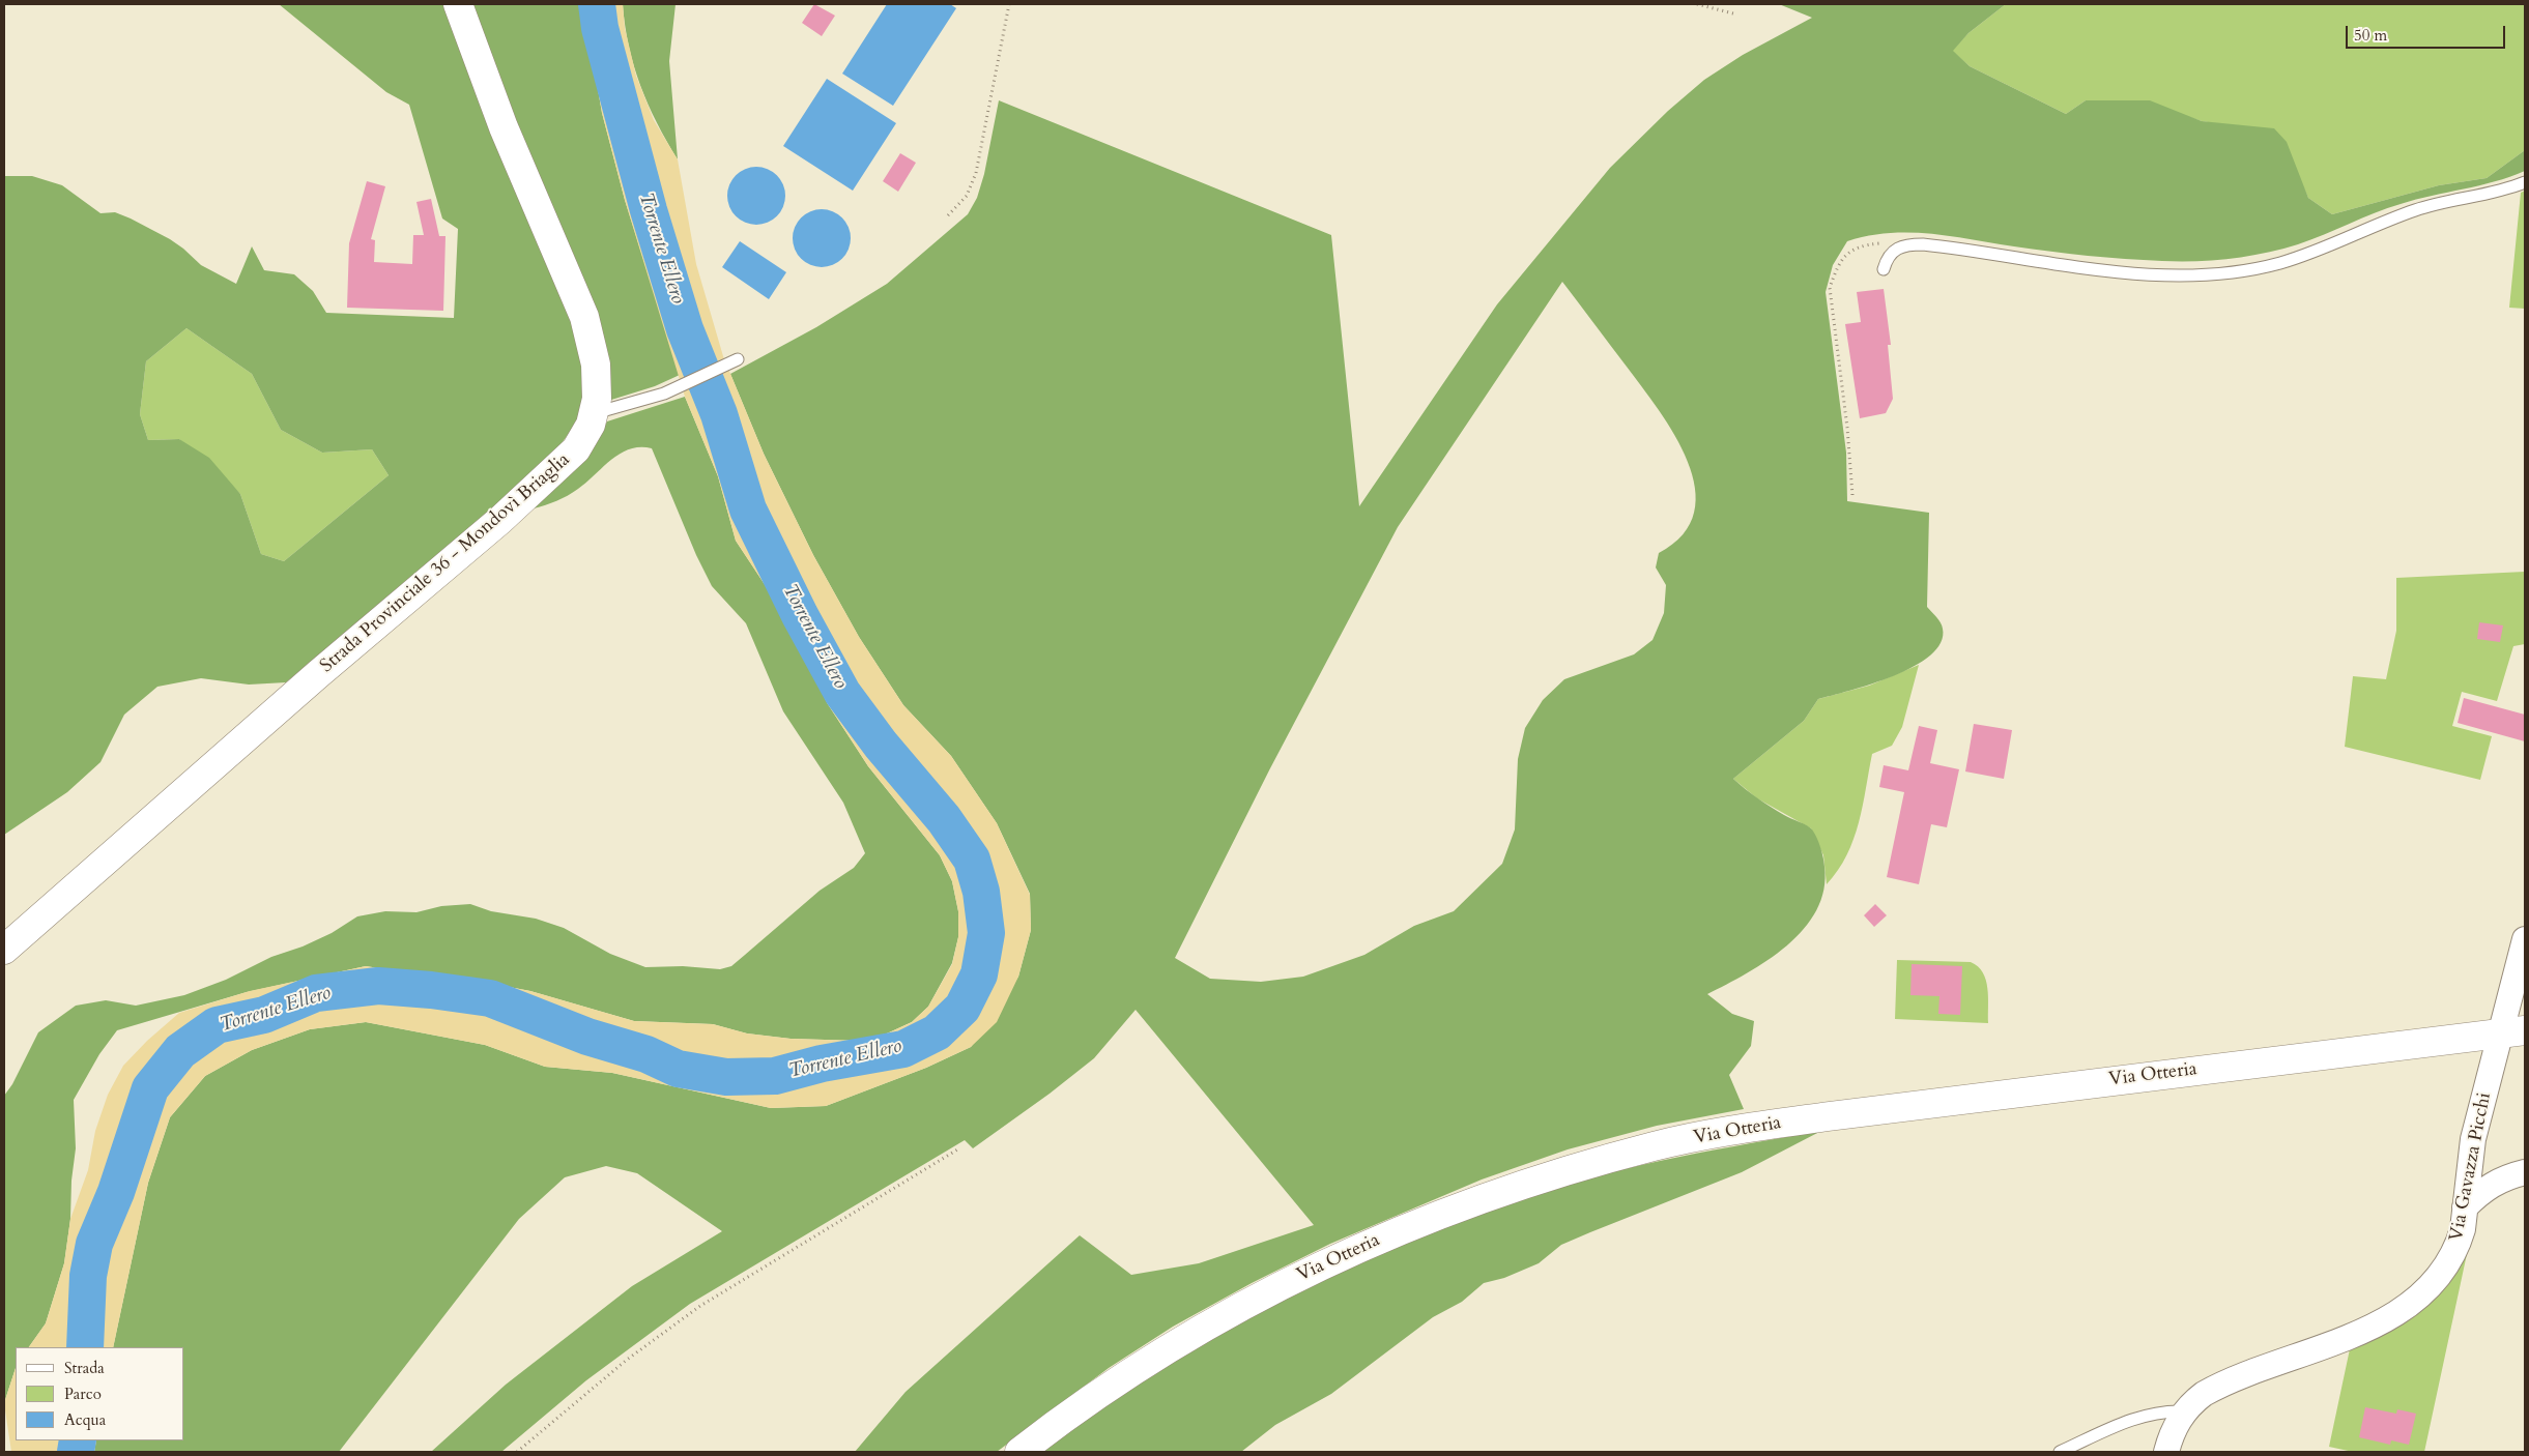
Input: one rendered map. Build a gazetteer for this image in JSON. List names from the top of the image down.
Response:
{
  "streets": {
    "main road": ["Strada Provinciale 36 - Mondovì Briaglia", "Via Otteria"],
    "street": ["Via Gavazza Picchi"]
  },
  "crossings": [
    ["Via Otteria", "Via Gavazza Picchi"]
  ],
  "water": ["Torrente Ellero"],
  "legend": ["Strada", "Parco", "Acqua"],
  "scale_bar": "50 m"
}
